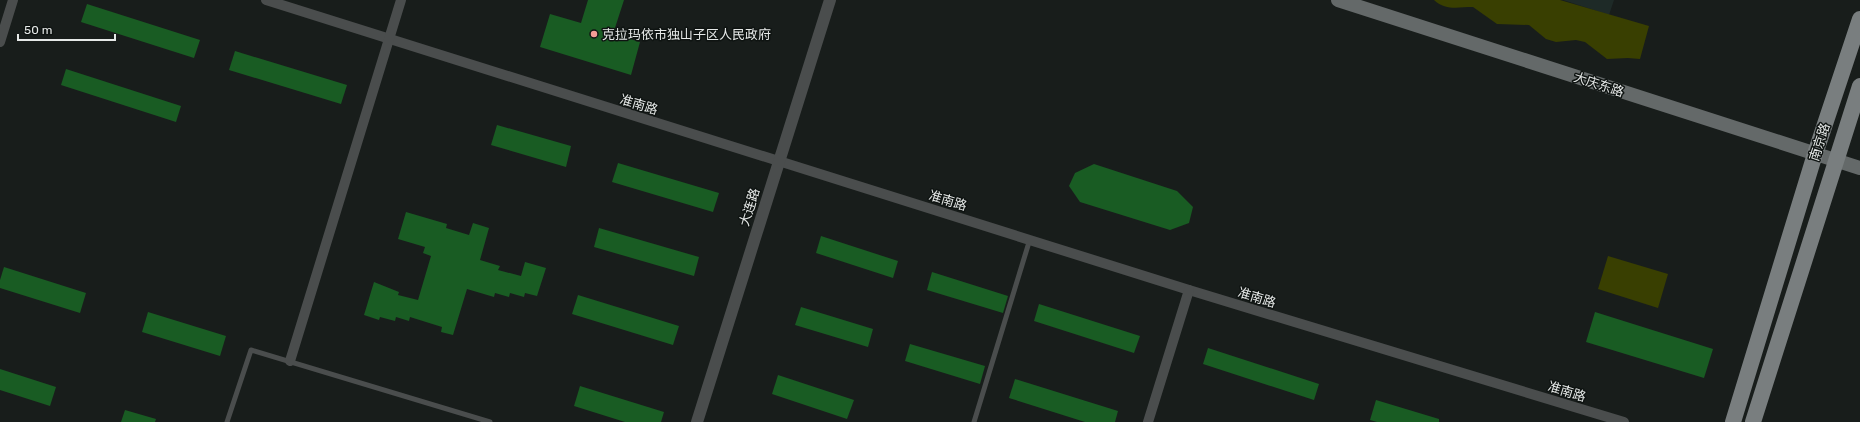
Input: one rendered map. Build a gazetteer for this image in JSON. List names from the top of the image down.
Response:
{
  "streets": {
    "main road": ["大庆东路", "南京路"],
    "street": ["准南路", "大连路"]
  },
  "crossings": [
    ["大庆东路", "南京路"],
    ["准南路", "大连路"]
  ],
  "places": ["克拉玛依市独山子区人民政府"],
  "scale_bar": "50 m"
}
